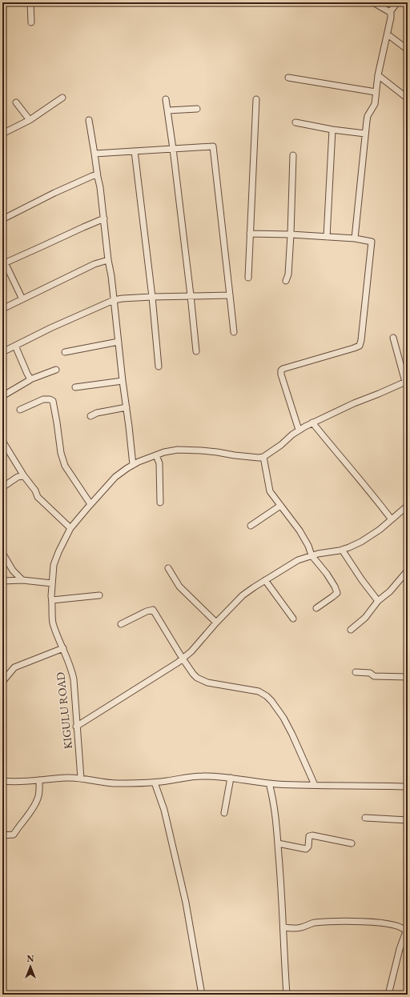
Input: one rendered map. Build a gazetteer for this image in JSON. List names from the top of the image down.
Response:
{
  "streets": {
    "street": ["KIGULU ROAD"]
  },
  "north": "top"
}
